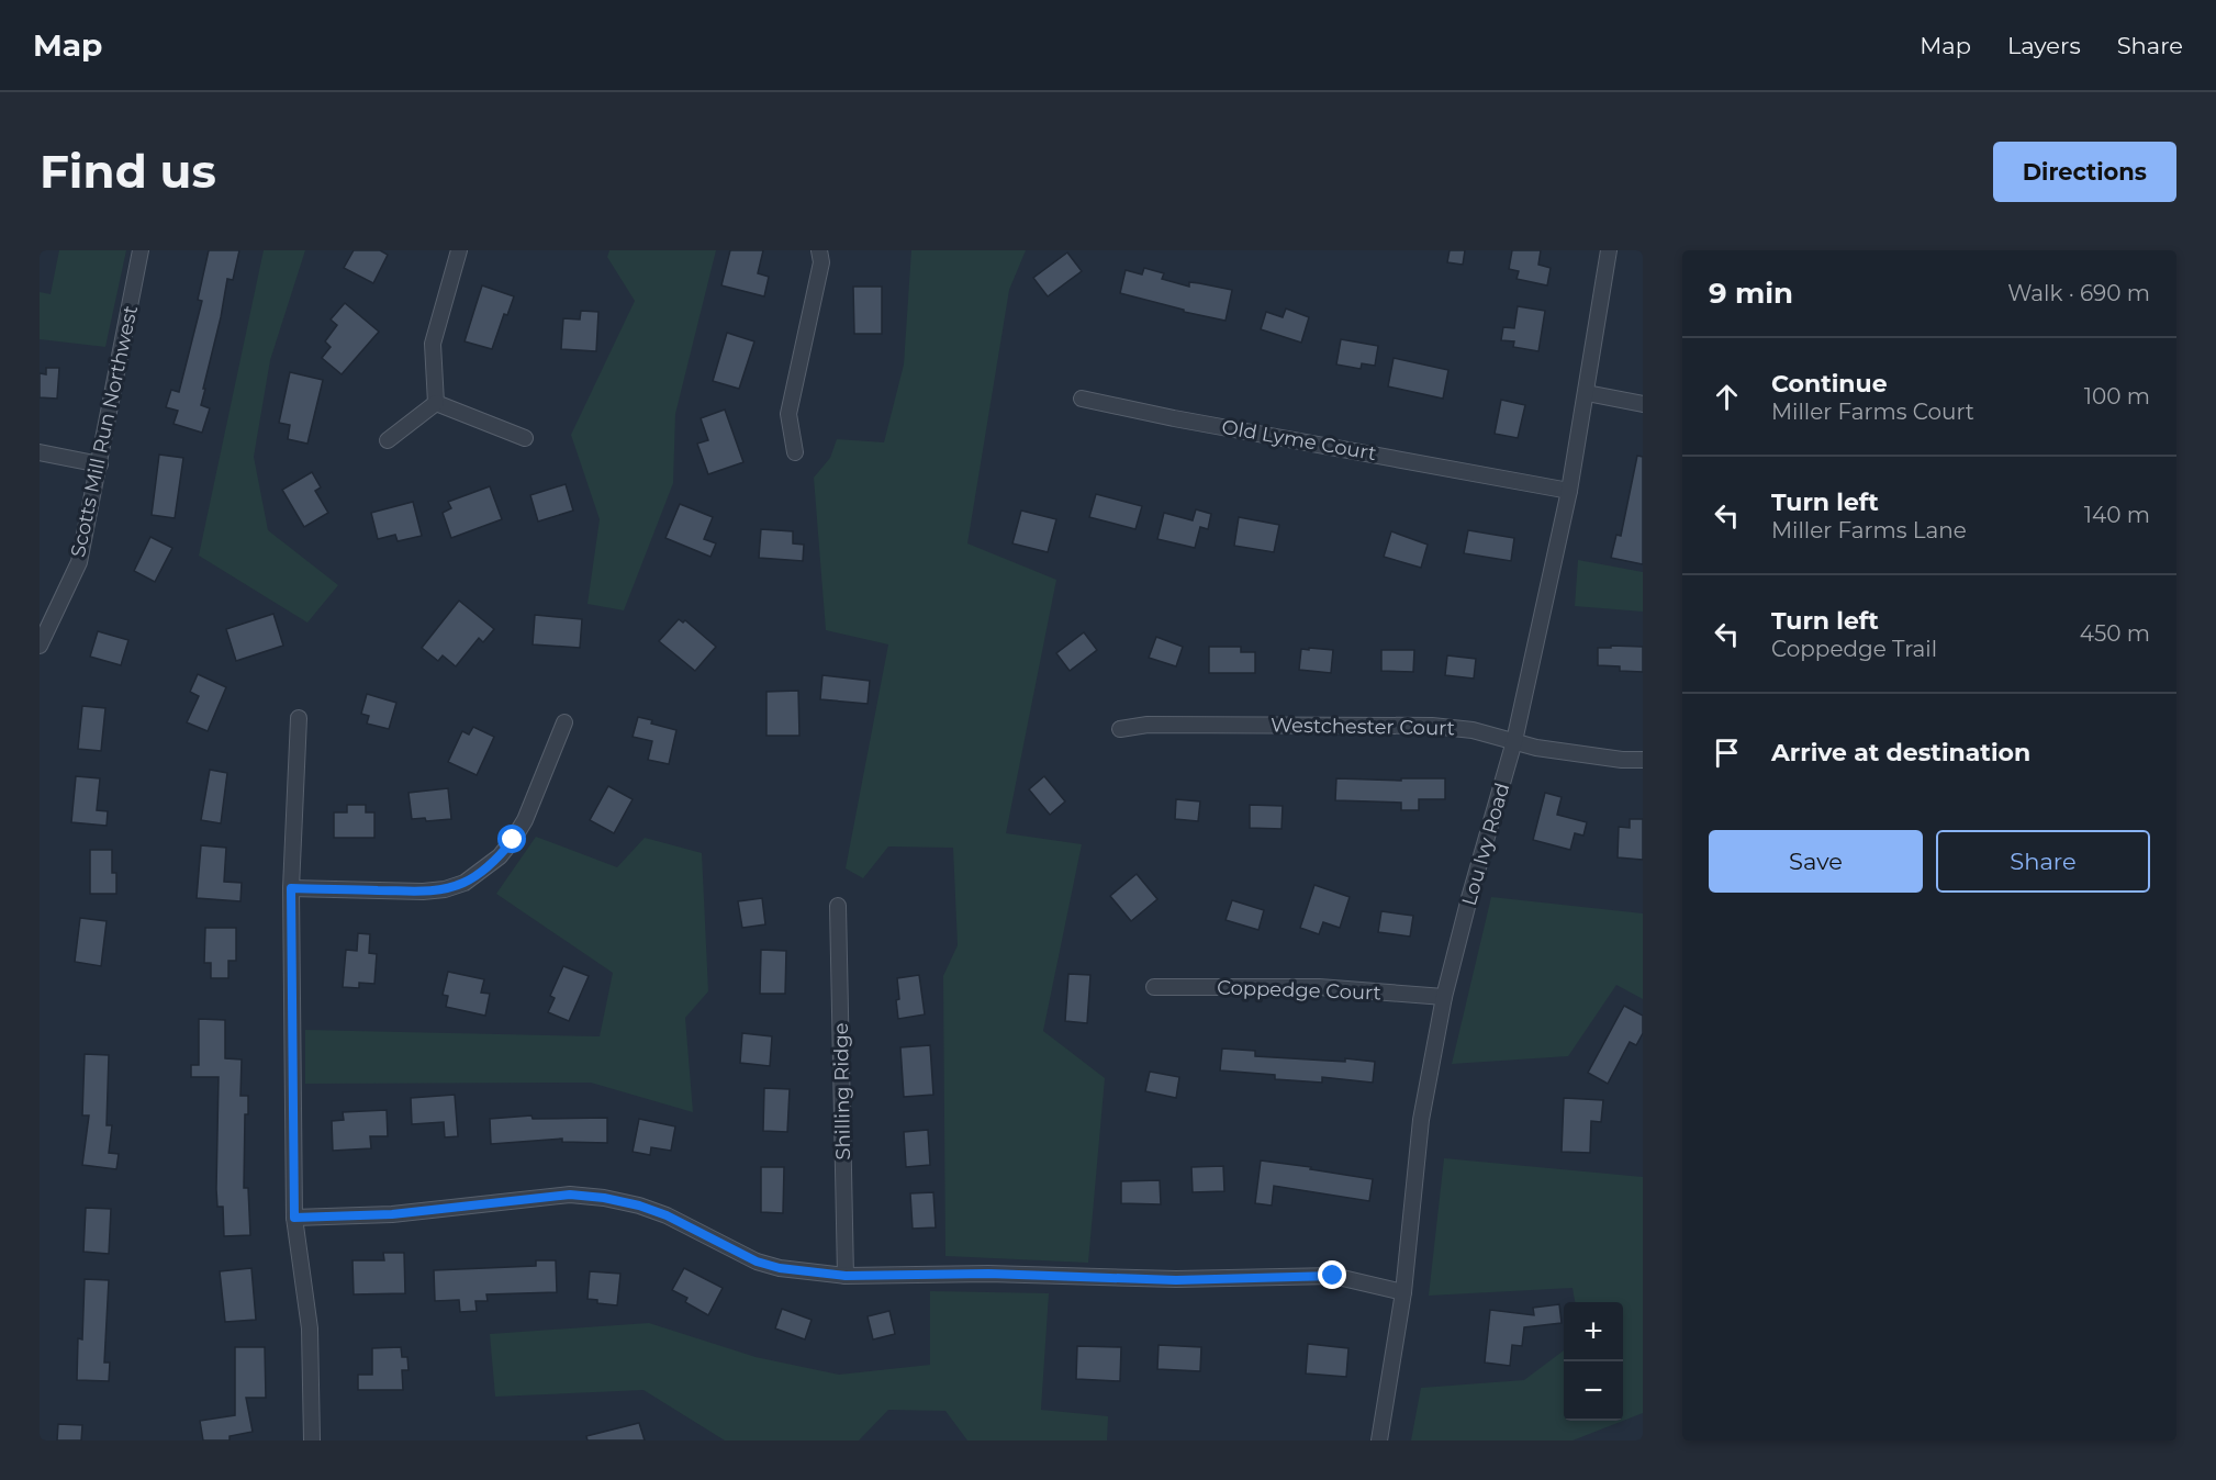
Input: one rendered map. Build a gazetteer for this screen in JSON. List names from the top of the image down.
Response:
{
  "streets": {
    "street": [
      "Scotts Mill Run Northwest",
      "Old Lyme Court",
      "Westchester Court",
      "Lou Ivy Road",
      "Coppedge Court",
      "Shilling Ridge"
    ]
  },
  "crossings": [
    ["Old Lyme Court", "Lou Ivy Road"],
    ["Westchester Court", "Lou Ivy Road"],
    ["Lou Ivy Road", "Coppedge Court"]
  ],
  "page": {
    "header": "Map",
    "nav": ["Map", "Layers", "Share"],
    "buttons": [
      "Directions",
      ["Save", "Share"]
    ],
    "title": "Find us",
    "heading": ["9 min", "Walk · 690 m"],
    "list": [
      ["Continue", "Miller Farms Court", "100 m"],
      ["Turn left", "Miller Farms Lane", "140 m"],
      ["Turn left", "Coppedge Trail", "450 m"],
      "Arrive at destination"
    ],
    "map_buttons": ["+", "−"]
  }
}
